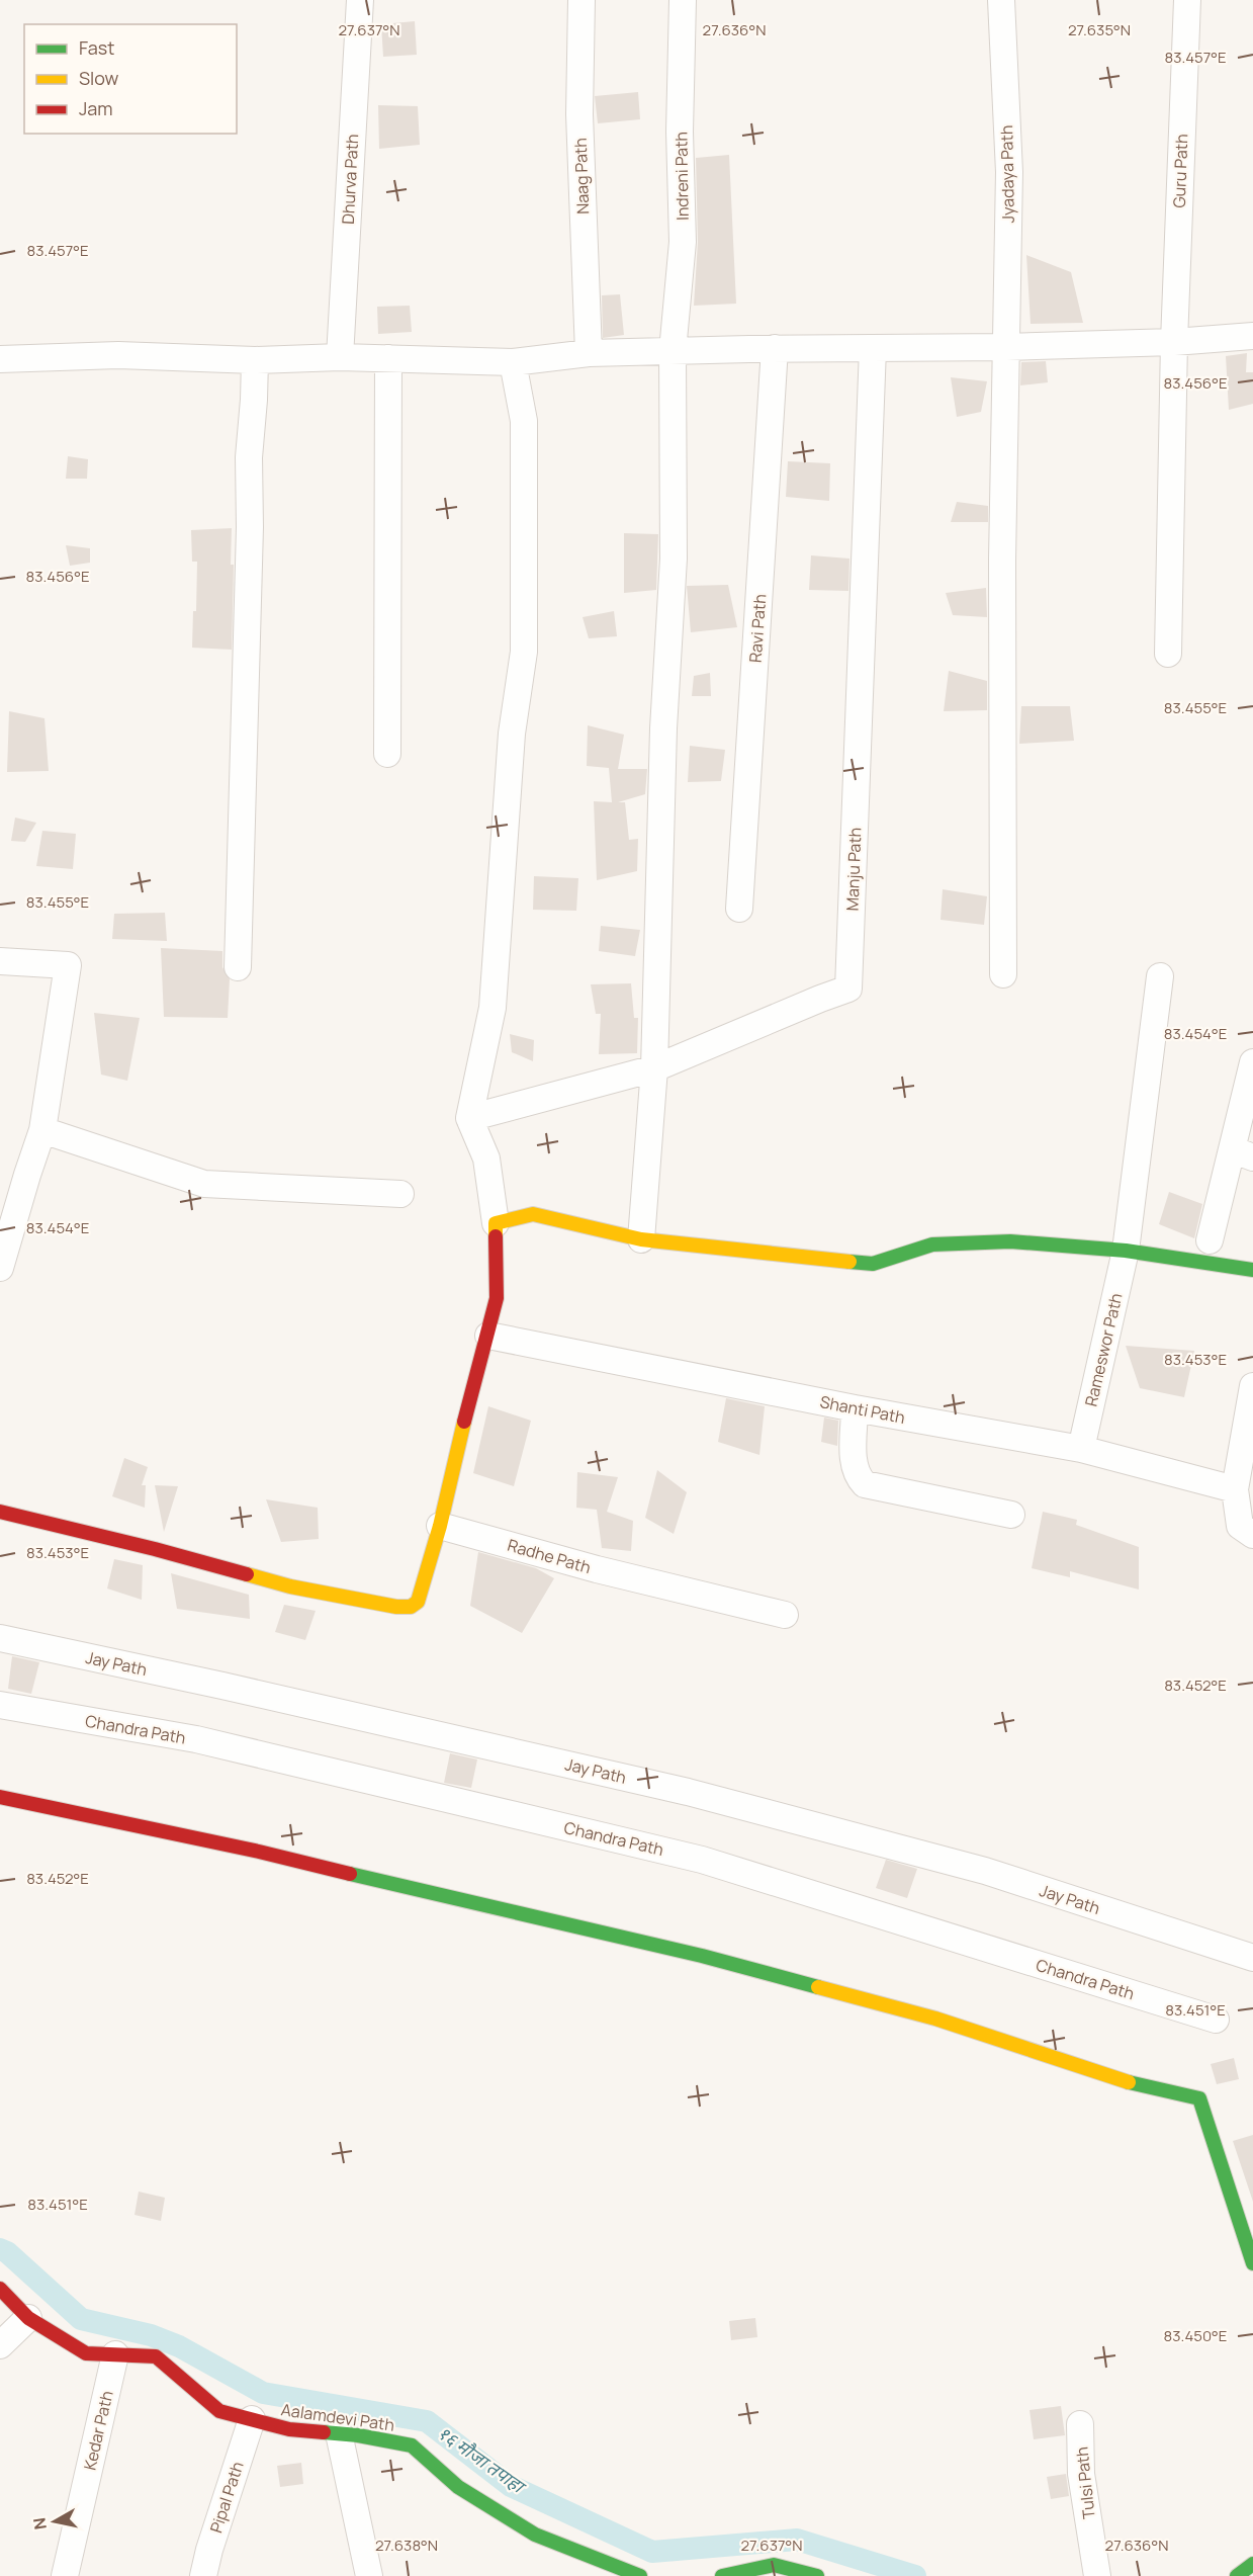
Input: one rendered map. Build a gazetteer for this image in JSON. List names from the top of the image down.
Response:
{
  "streets": {
    "street": [
      "Guru Path",
      "Jyadaya Path",
      "Naag Path",
      "Indreni Path",
      "Dhurva Path",
      "Ravi Path",
      "Manju Path",
      "Rameswor Path",
      "Shanti Path",
      "Radhe Path",
      "Jay Path",
      "Chandra Path",
      "Aalamdevi Path",
      "Kedar Path",
      "Tulsi Path",
      "Pipal Path"
    ]
  },
  "crossings": [
    ["Indreni Path", "Manju Path"],
    ["Rameswor Path", "Shanti Path"],
    ["Aalamdevi Path", "Kedar Path"],
    ["Aalamdevi Path", "Pipal Path"]
  ],
  "water": ["१६ मौजा तपाहा"],
  "legend": ["Fast", "Slow", "Jam"],
  "north": "left",
  "coordinates": [
    "27.637°N",
    "27.636°N",
    "27.635°N",
    "83.457°E",
    "83.456°E",
    "83.455°E",
    "83.454°E",
    "83.453°E",
    "83.452°E",
    "83.451°E",
    "83.450°E",
    "27.638°N"
  ]
}
